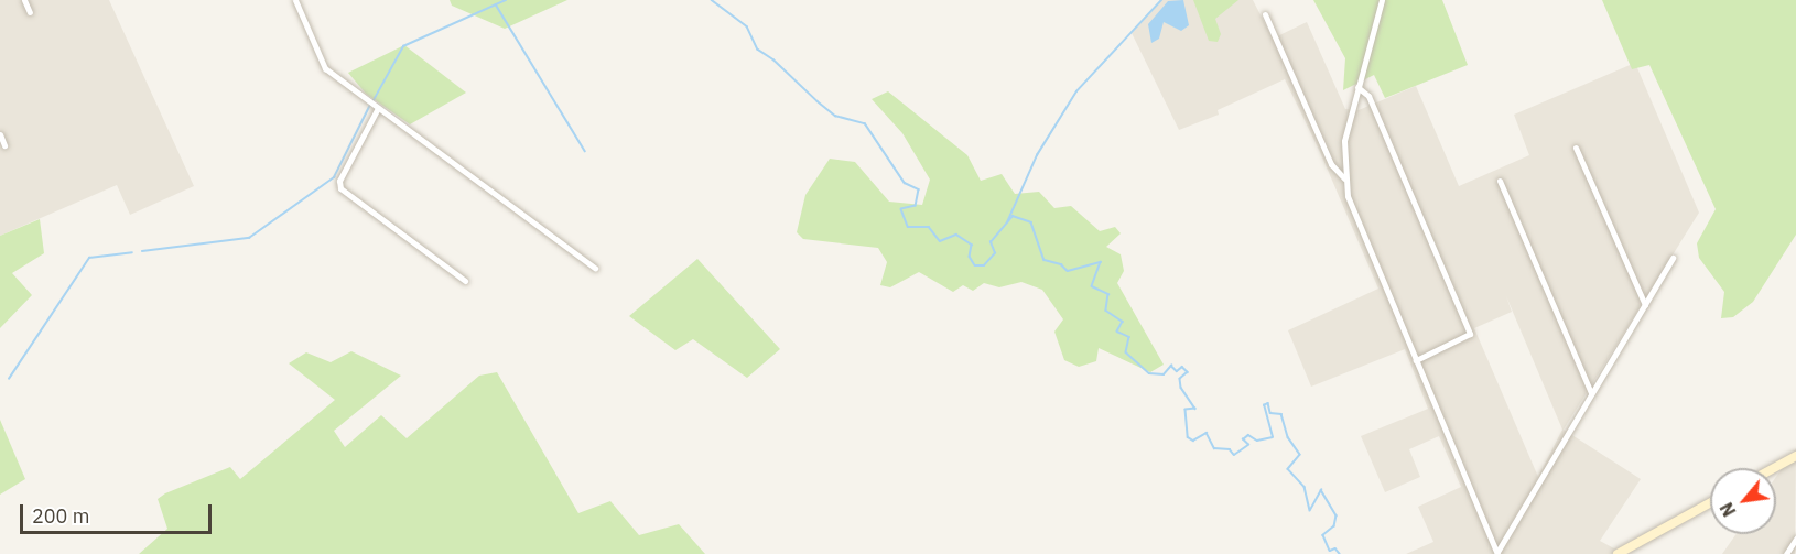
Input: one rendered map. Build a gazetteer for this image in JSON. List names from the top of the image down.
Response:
{
  "scale_bar": "200 m",
  "north": "bottom left"
}
